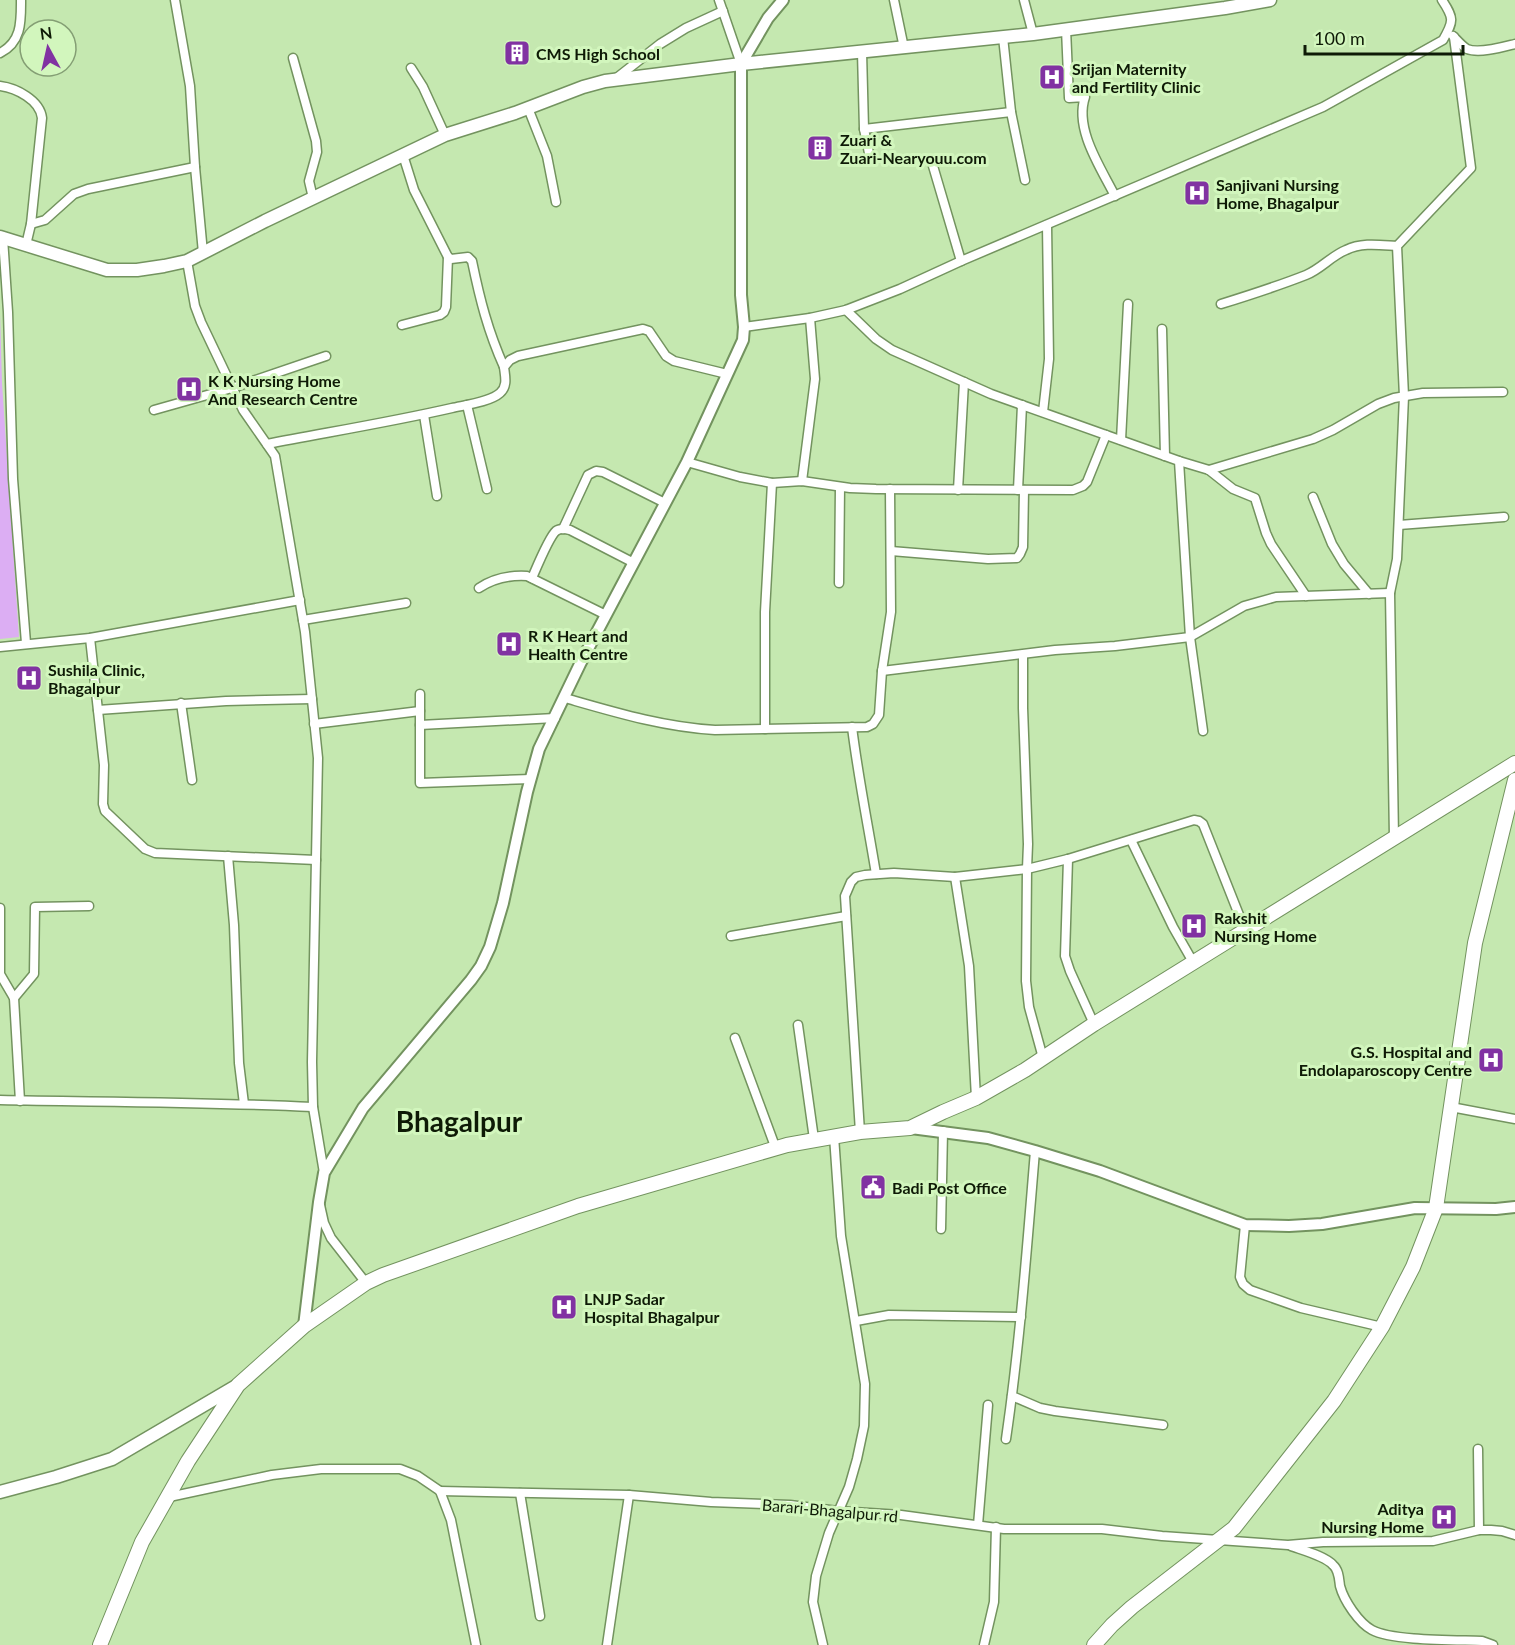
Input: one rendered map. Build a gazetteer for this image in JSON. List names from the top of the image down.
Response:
{
  "streets": {
    "street": ["Barari-Bhagalpur rd"]
  },
  "districts": ["Bhagalpur"],
  "places": {
    "building": ["CMS High School", "Zuari & Zuari-Nearyouu.com"],
    "hospital": [
      "Srijan Maternity and Fertility Clinic",
      "Sanjivani Nursing Home, Bhagalpur",
      "K K Nursing Home And Research Centre",
      "R K Heart and Health Centre",
      "Sushila Clinic, Bhagalpur",
      "Rakshit Nursing Home",
      "G.S. Hospital and Endolaparoscopy Centre",
      "LNJP Sadar Hospital Bhagalpur",
      "Aditya Nursing Home"
    ],
    "public building": ["Badi Post Office"]
  },
  "scale_bar": "100 m",
  "north": "top"
}
